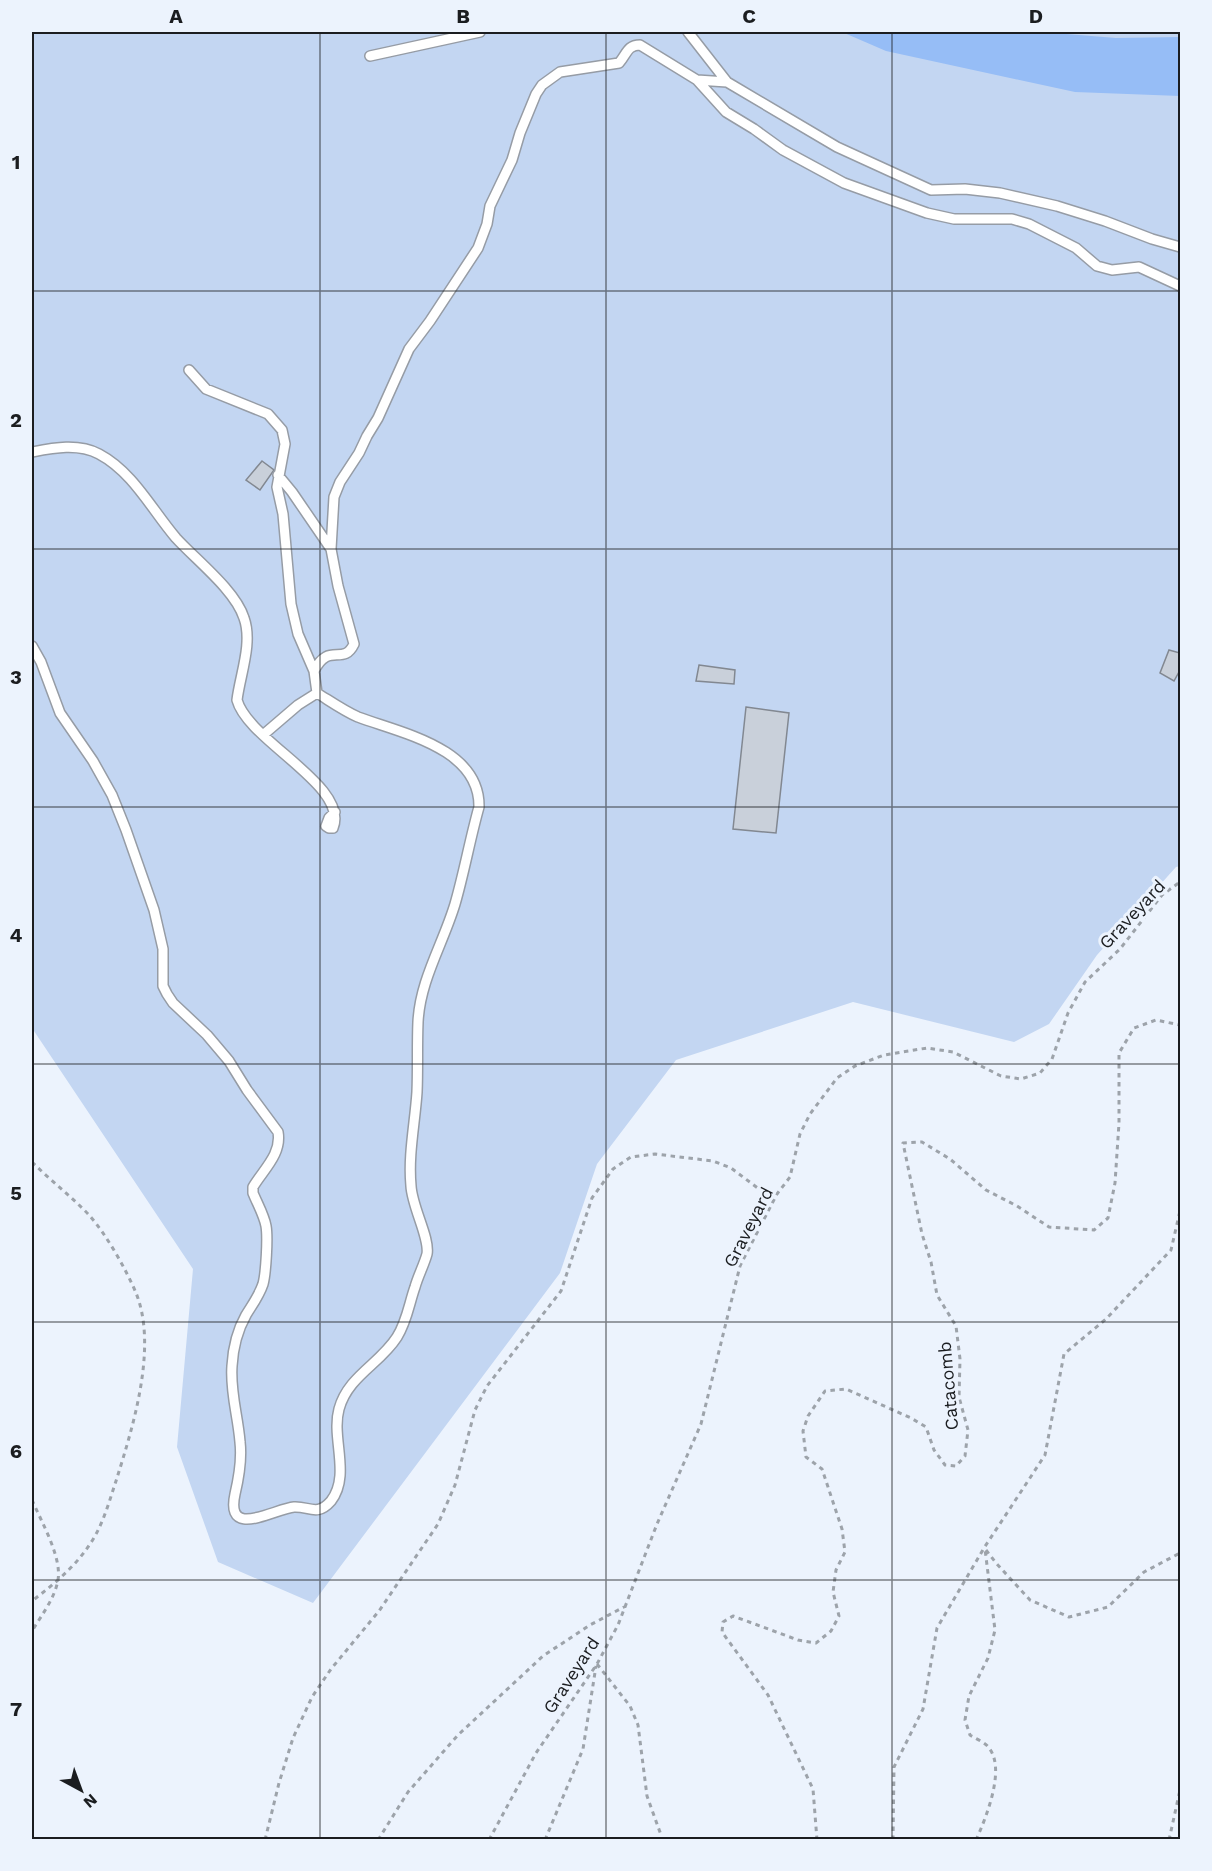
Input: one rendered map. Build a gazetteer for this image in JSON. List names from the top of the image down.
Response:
{
  "streets": {
    "path": ["Graveyard", "Catacomb"]
  },
  "north": "bottom right",
  "grid": {
    "columns": [
      "A",
      "B",
      "C",
      "D"
    ],
    "rows": [
      "1",
      "2",
      "3",
      "4",
      "5",
      "6",
      "7"
    ]
  }
}
